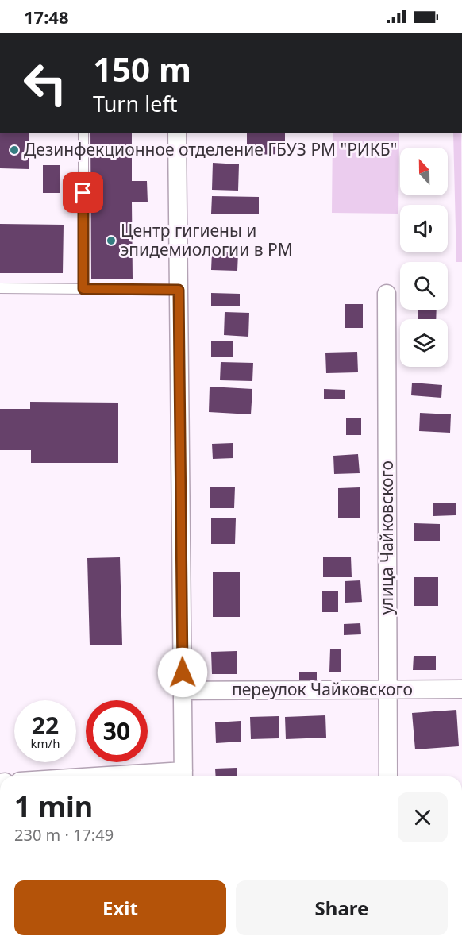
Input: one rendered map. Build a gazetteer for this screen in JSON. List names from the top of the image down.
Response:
{
  "streets": {
    "street": ["улица Чайковского", "переулок Чайковского"]
  },
  "crossings": [
    ["улица Чайковского", "переулок Чайковского"]
  ],
  "places": ["Дезинфекционное отделение ГБУЗ РМ \"РИКБ\"", "Центр гигиены и эпидемиологии в РМ"],
  "north": "top",
  "page": {
    "status": "17:48",
    "turn": ["150 m", "Turn left"],
    "speed": "22 km/h",
    "limit": "30",
    "heading": ["1 min", "230 m · 17:49"],
    "buttons": ["Exit", "Share"]
  }
}
